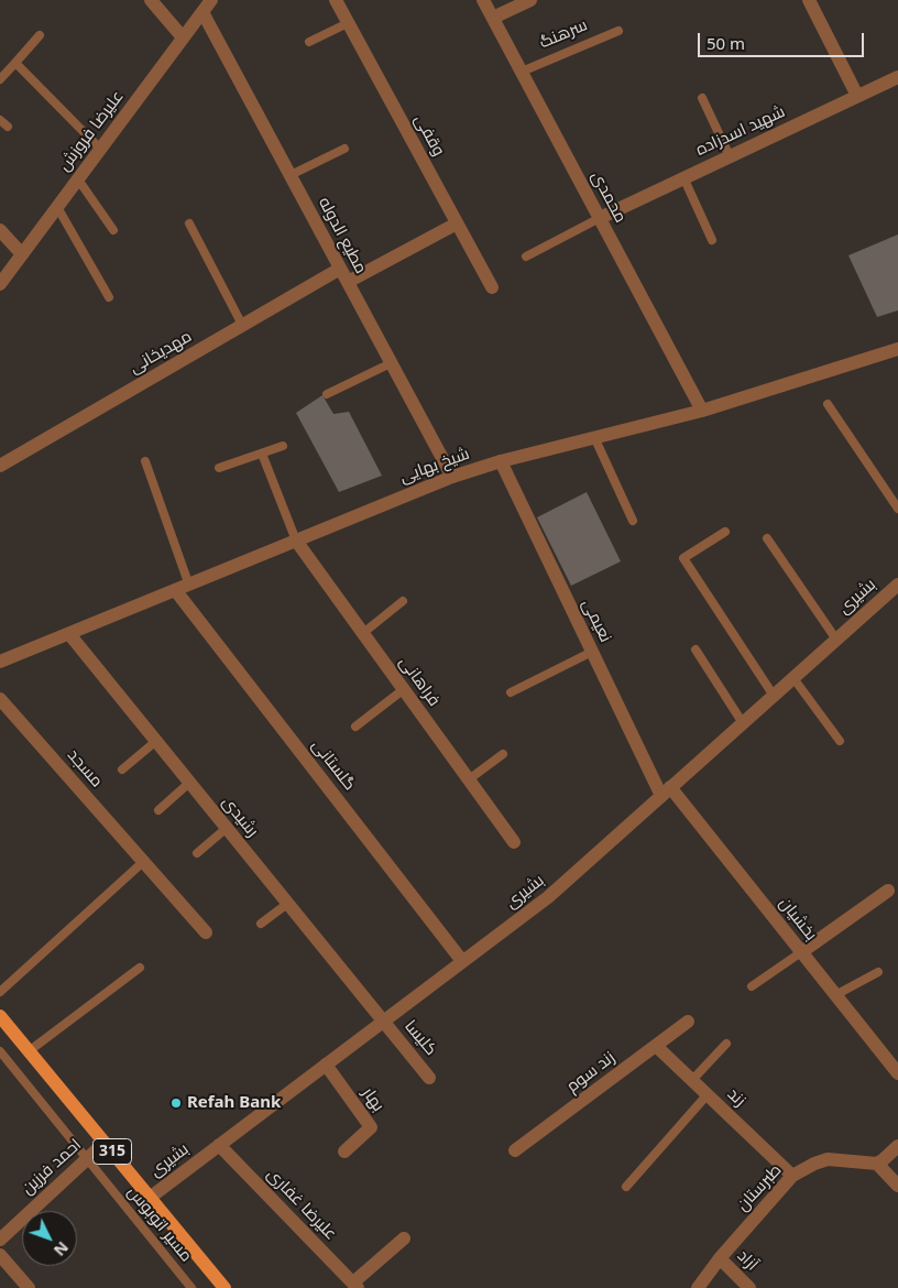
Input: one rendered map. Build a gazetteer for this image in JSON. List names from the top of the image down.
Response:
{
  "streets": {
    "main road": ["315"],
    "street": [
      "علیرضا فروزش",
      "شهید اسدزاده",
      "وقفی",
      "محمدی",
      "مطیع الدوله",
      "مهدیخانی",
      "شیخ بهایی",
      "بشیری",
      "نعیمی",
      "فراهانی",
      "گلستانی",
      "مسجد",
      "رشیدی",
      "بخشیان",
      "کلیسا",
      "زند سوم",
      "زند",
      "بهار",
      "احمد فرزین",
      "طبرستان",
      "علیرضا غفاری",
      "آزاد"
    ],
    "lane": ["سرهنگ", "مسیر اتوبوس"]
  },
  "crossings": [
    ["سرهنگ", "محمدی"],
    ["علیرضا فروزش", "مطیع الدوله"],
    ["شهید اسدزاده", "محمدی"],
    ["محمدی", "شیخ بهایی"],
    ["مطیع الدوله", "مهدیخانی"],
    ["مطیع الدوله", "شیخ بهایی"],
    ["شیخ بهایی", "نعیمی"],
    ["شیخ بهایی", "فراهانی"],
    ["شیخ بهایی", "گلستانی"],
    ["شیخ بهایی", "رشیدی"],
    ["بشیری", "نعیمی"],
    ["بشیری", "گلستانی"],
    ["بشیری", "رشیدی"],
    ["بشیری", "بخشیان"],
    ["بشیری", "کلیسا"],
    ["بشیری", "بهار"],
    ["بشیری", "315"],
    ["بشیری", "علیرضا غفاری"],
    ["نعیمی", "بخشیان"],
    ["رشیدی", "کلیسا"],
    ["زند سوم", "زند"],
    ["زند", "طبرستان"],
    ["315", "احمد فرزین"],
    ["احمد فرزین", "مسیر اتوبوس"],
    ["طبرستان", "آزاد"]
  ],
  "places": ["Refah Bank"],
  "scale_bar": "50 m",
  "north": "bottom right"
}
